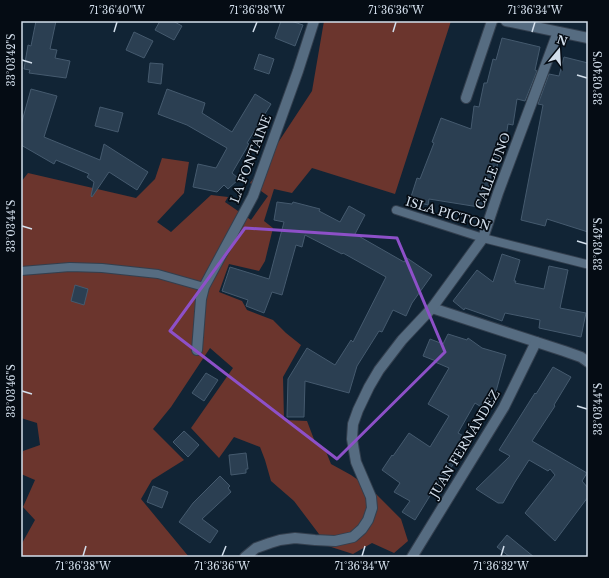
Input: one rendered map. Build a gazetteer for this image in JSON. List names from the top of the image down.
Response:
{
  "streets": {
    "street": ["LA FONTAINE", "CALLE UNO", "JUAN FERNÁNDEZ"],
    "lane": ["ISLA PICTON"]
  },
  "crossings": [
    ["CALLE UNO", "ISLA PICTON"]
  ],
  "north": "top",
  "coordinates": [
    "71°36'40\"W",
    "71°36'38\"W",
    "71°36'36\"W",
    "71°36'34\"W",
    "33°03'42\"S",
    "33°03'40\"S",
    "33°03'44\"S",
    "33°03'46\"S",
    "71°36'32\"W"
  ]
}
